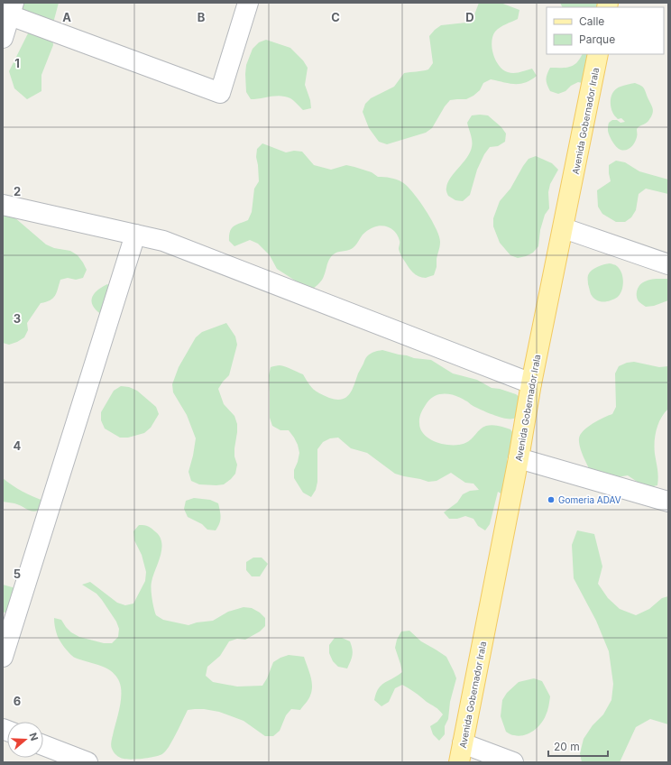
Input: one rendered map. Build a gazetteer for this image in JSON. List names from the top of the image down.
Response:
{
  "streets": {
    "main road": ["Avenida Gobernador Irala"]
  },
  "places": ["Gomeria ADAV"],
  "legend": ["Calle", "Parque"],
  "scale_bar": "20 m",
  "north": "right",
  "grid": {
    "columns": [
      "A",
      "B",
      "C",
      "D"
    ],
    "rows": [
      "1",
      "2",
      "3",
      "4",
      "5",
      "6"
    ]
  }
}
